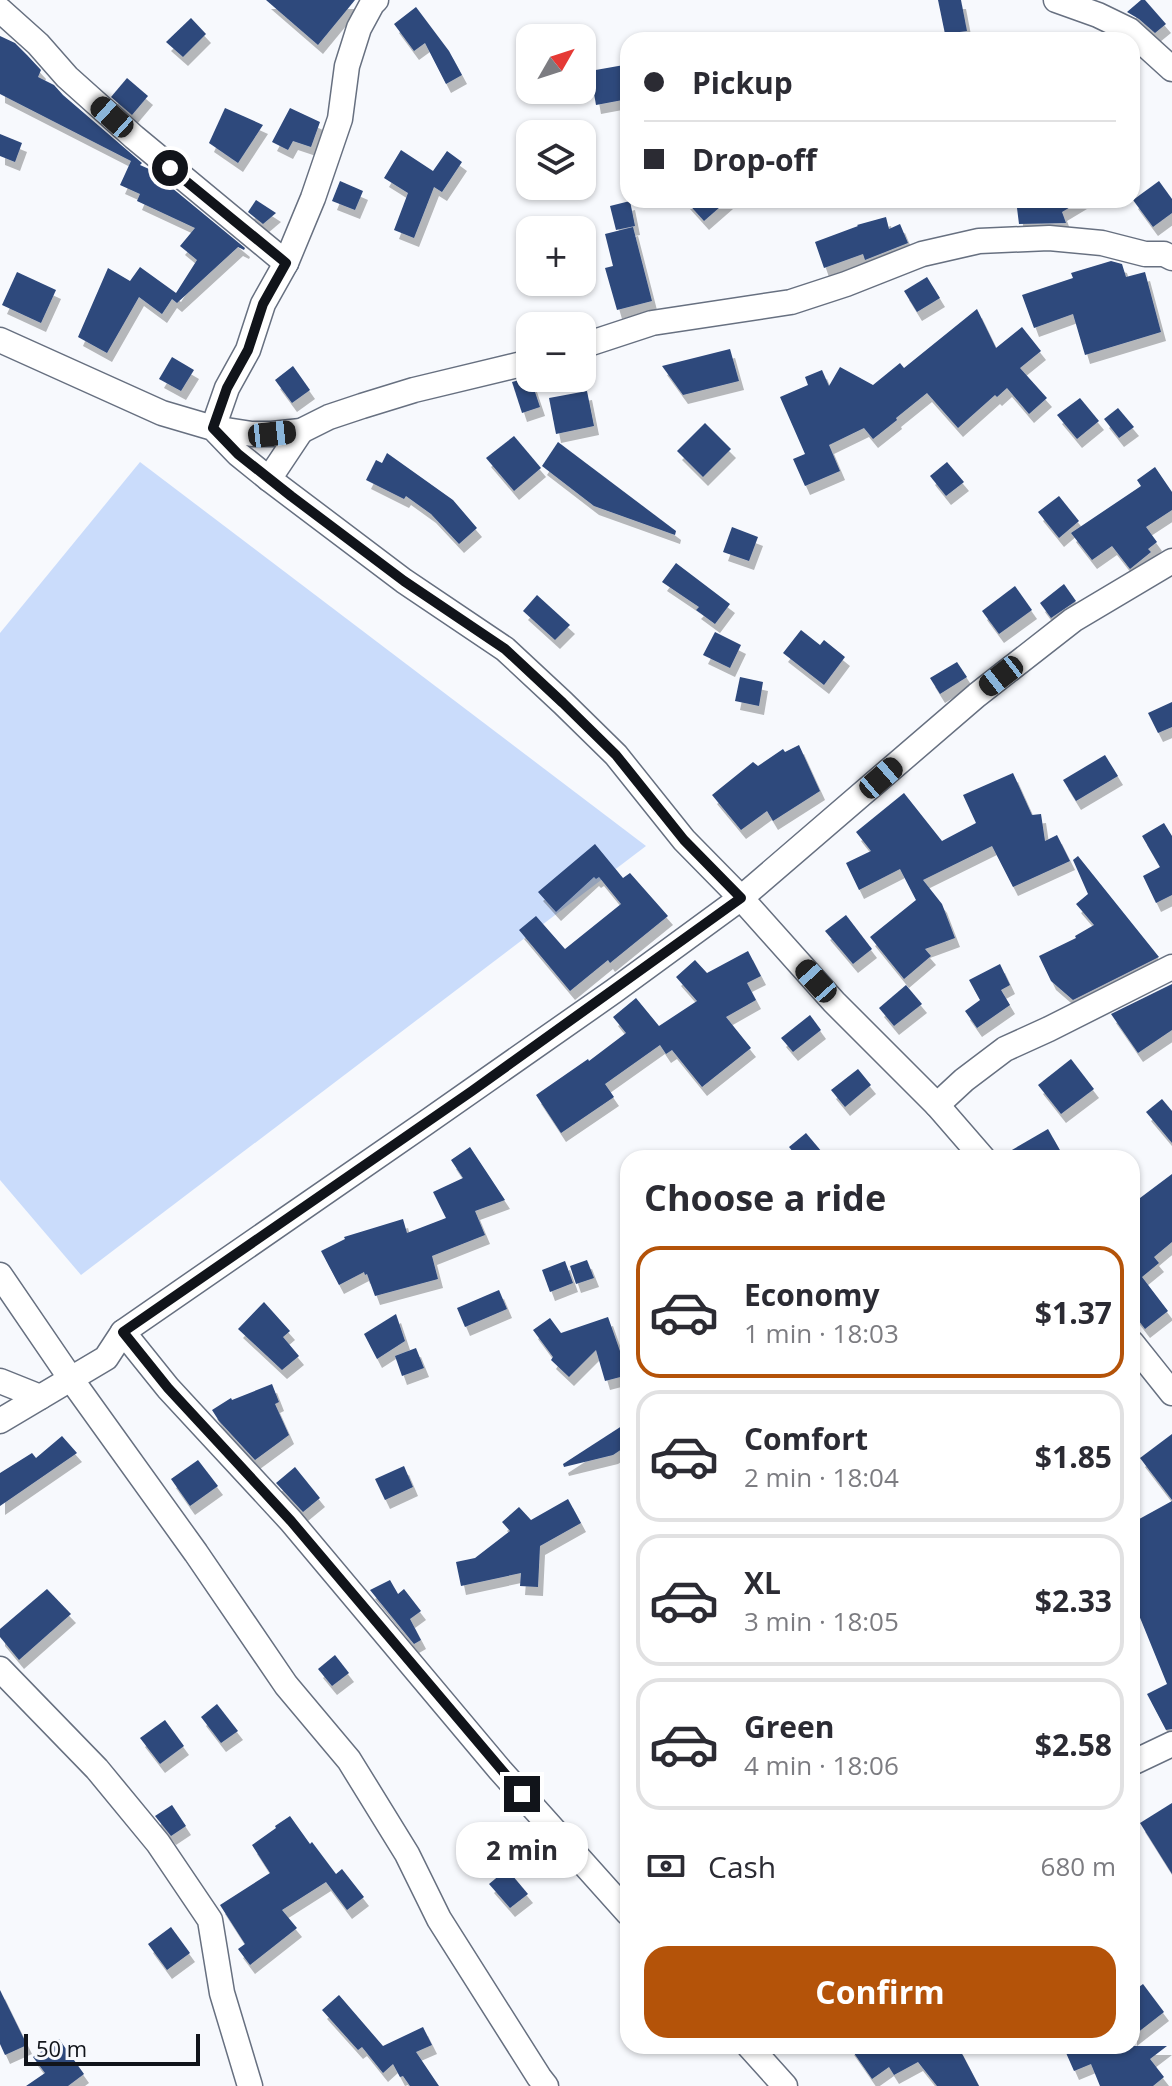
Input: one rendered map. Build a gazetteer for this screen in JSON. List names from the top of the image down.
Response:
{
  "scale_bar": "50 m",
  "north": "top right",
  "page": {
    "map_buttons": ["+", "−"],
    "banner": ["Pickup", "Drop-off"],
    "heading": "Choose a ride",
    "list": [
      {
        "name": "Economy",
        "note": "1 min · 18:03",
        "value": "$1.37"
      },
      {
        "name": "Comfort",
        "note": "2 min · 18:04",
        "value": "$1.85"
      },
      {
        "name": "XL",
        "note": "3 min · 18:05",
        "value": "$2.33"
      },
      {
        "name": "Green",
        "note": "4 min · 18:06",
        "value": "$2.58"
      }
    ],
    "bubble": "2 min",
    "pay": ["Cash", "680 m"],
    "buttons": "Confirm",
    "scale": "50 m"
  }
}
